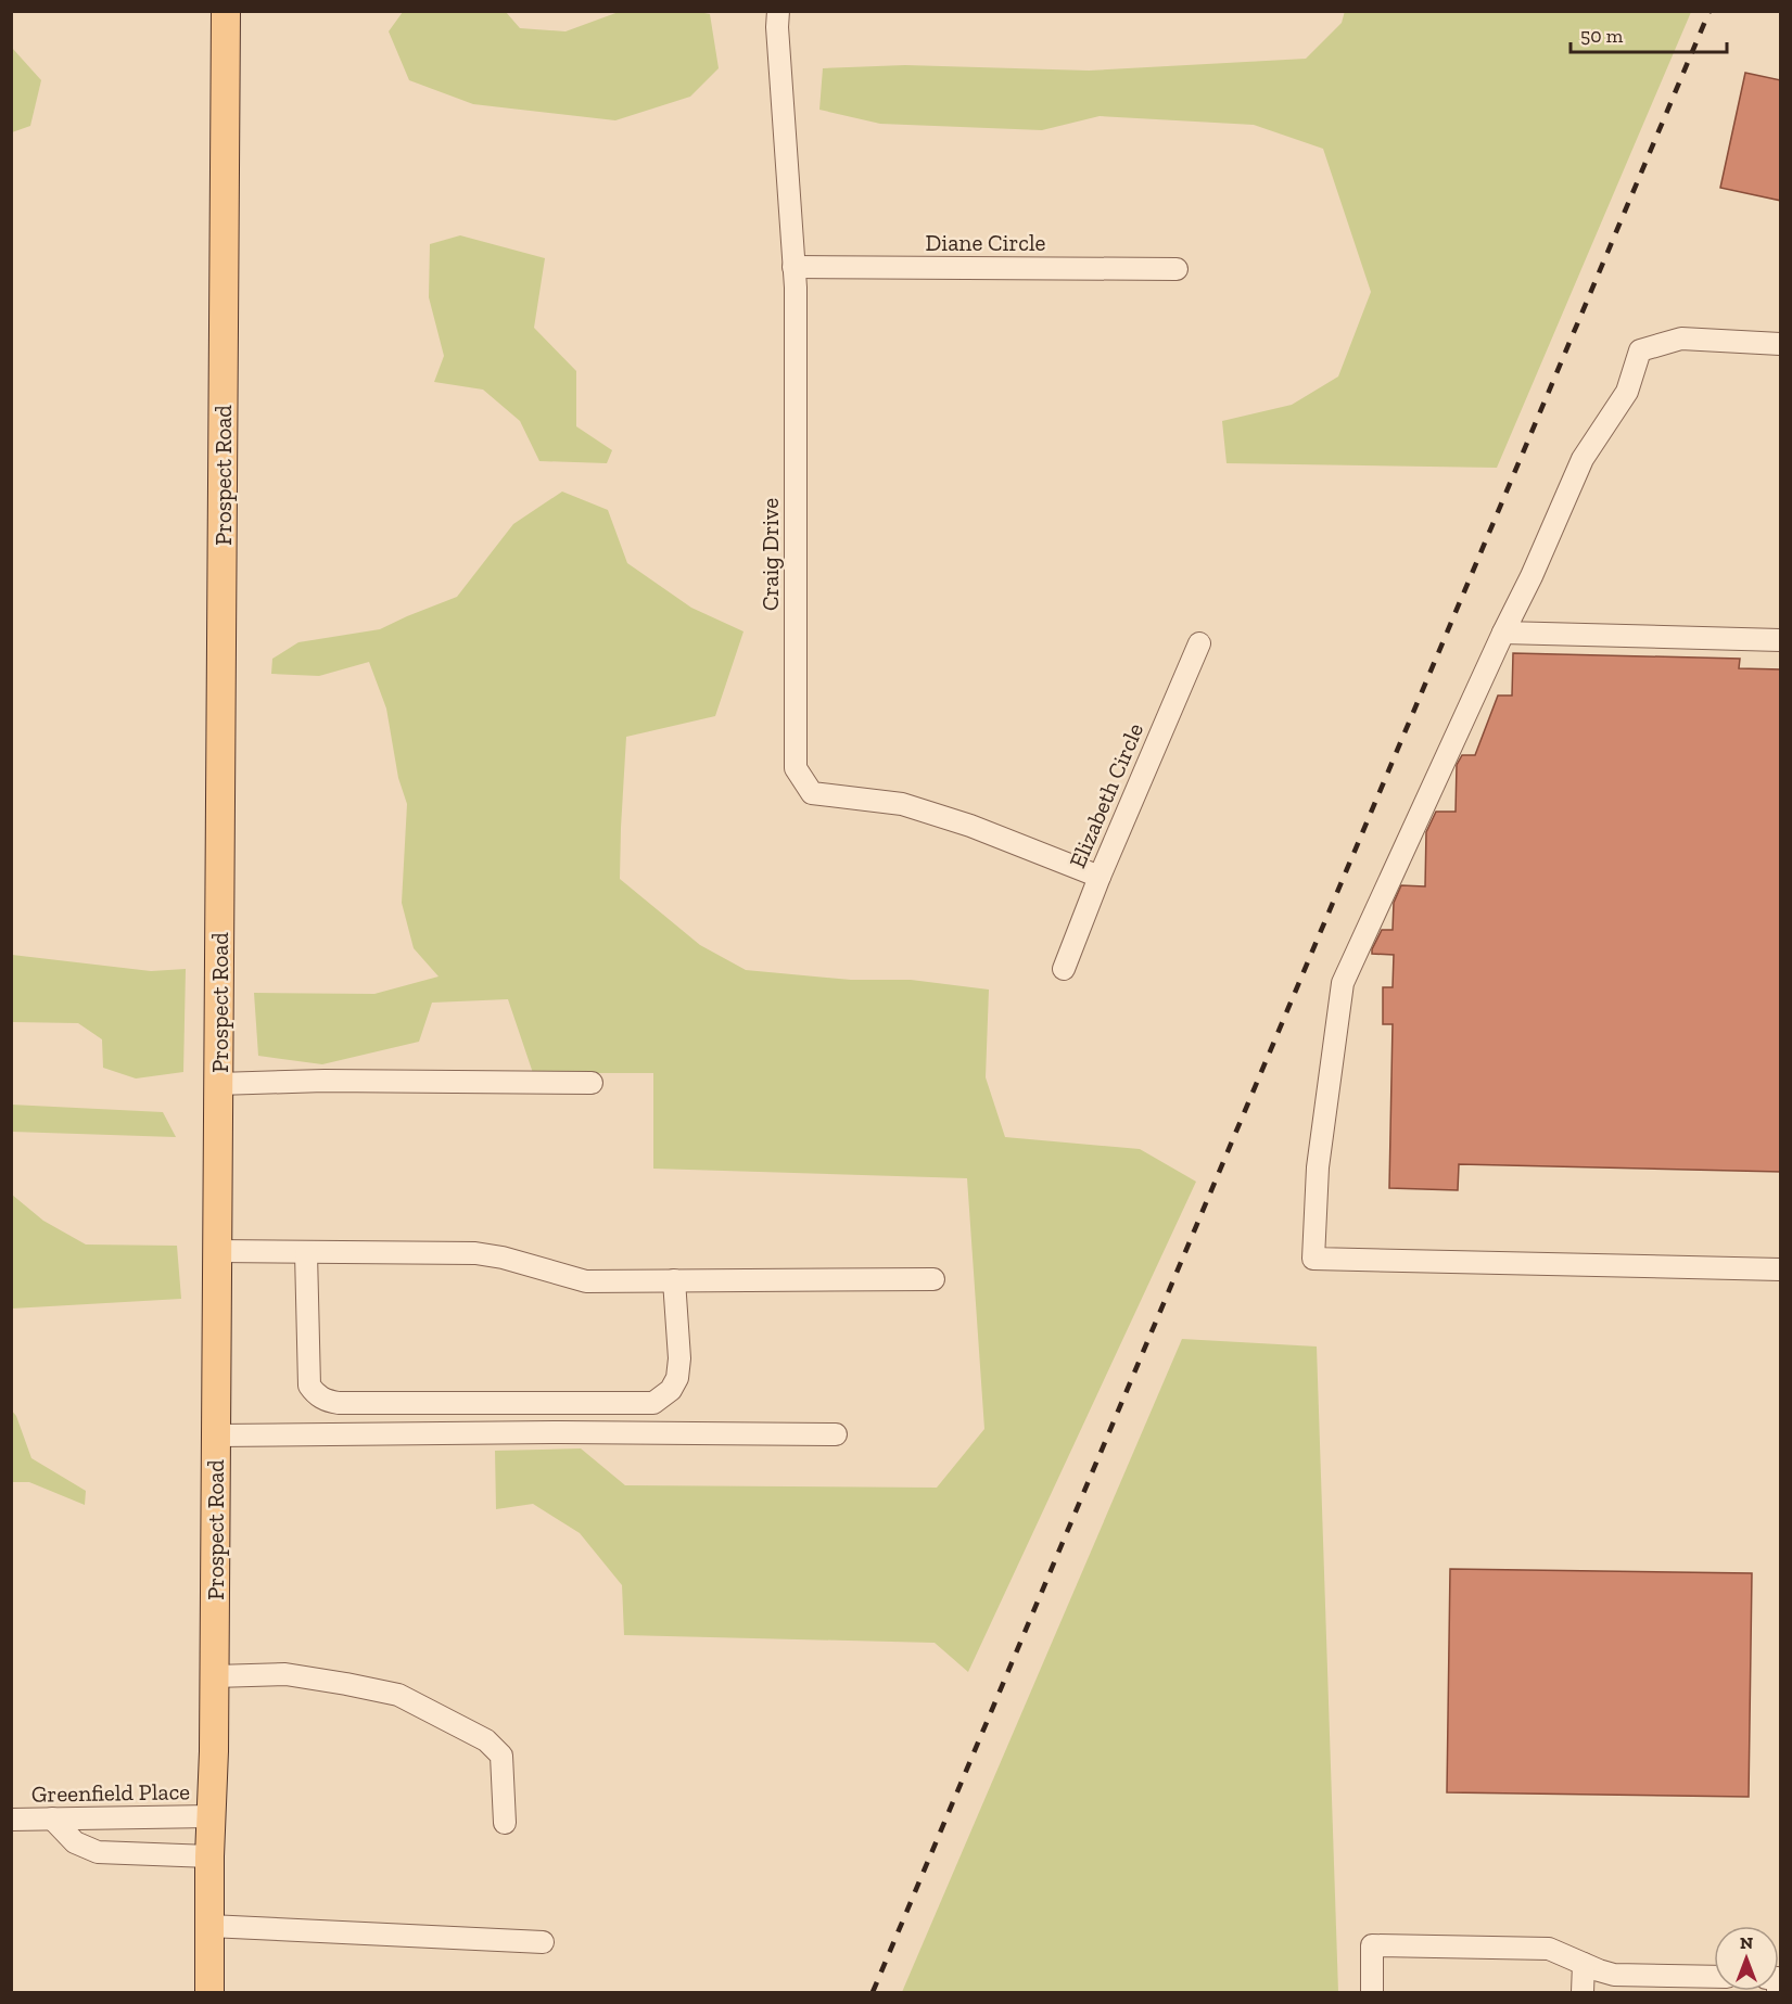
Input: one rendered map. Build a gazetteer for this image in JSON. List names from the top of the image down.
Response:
{
  "streets": {
    "main road": ["Prospect Road"],
    "street": [
      "Diane Circle",
      "Craig Drive",
      "Elizabeth Circle",
      "Greenfield Place"
    ]
  },
  "crossings": [
    ["Diane Circle", "Craig Drive"],
    ["Prospect Road", "Greenfield Place"],
    ["Craig Drive", "Elizabeth Circle"]
  ],
  "scale_bar": "50 m",
  "north": "top"
}
